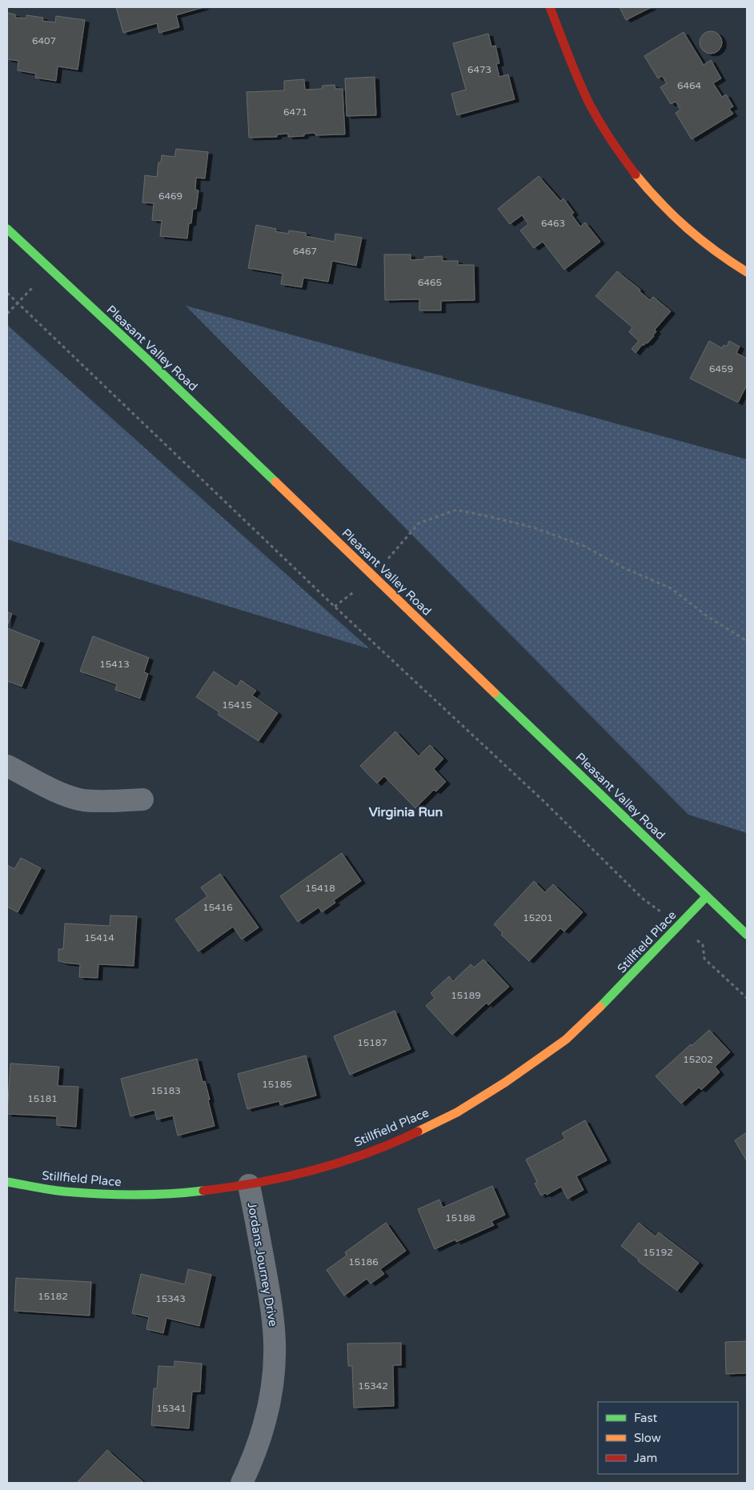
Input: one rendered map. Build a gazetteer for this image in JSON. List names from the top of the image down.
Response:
{
  "streets": {
    "street": ["Pleasant Valley Road", "Stillfield Place", "Jordans Journey Drive"]
  },
  "crossings": [
    ["Pleasant Valley Road", "Stillfield Place"],
    ["Stillfield Place", "Jordans Journey Drive"]
  ],
  "districts": ["Virginia Run"],
  "house_numbers": [
    "6407",
    "6473",
    "6464",
    "6471",
    "6469",
    "6463",
    "6467",
    "6465",
    "6459",
    "15413",
    "15415",
    "15418",
    "15416",
    "15201",
    "15414",
    "15189",
    "15187",
    "15202",
    "15185",
    "15183",
    "15181",
    "15188",
    "15192",
    "15186",
    "15182",
    "15343",
    "15342",
    "15341"
  ],
  "legend": ["Fast", "Slow", "Jam"]
}
